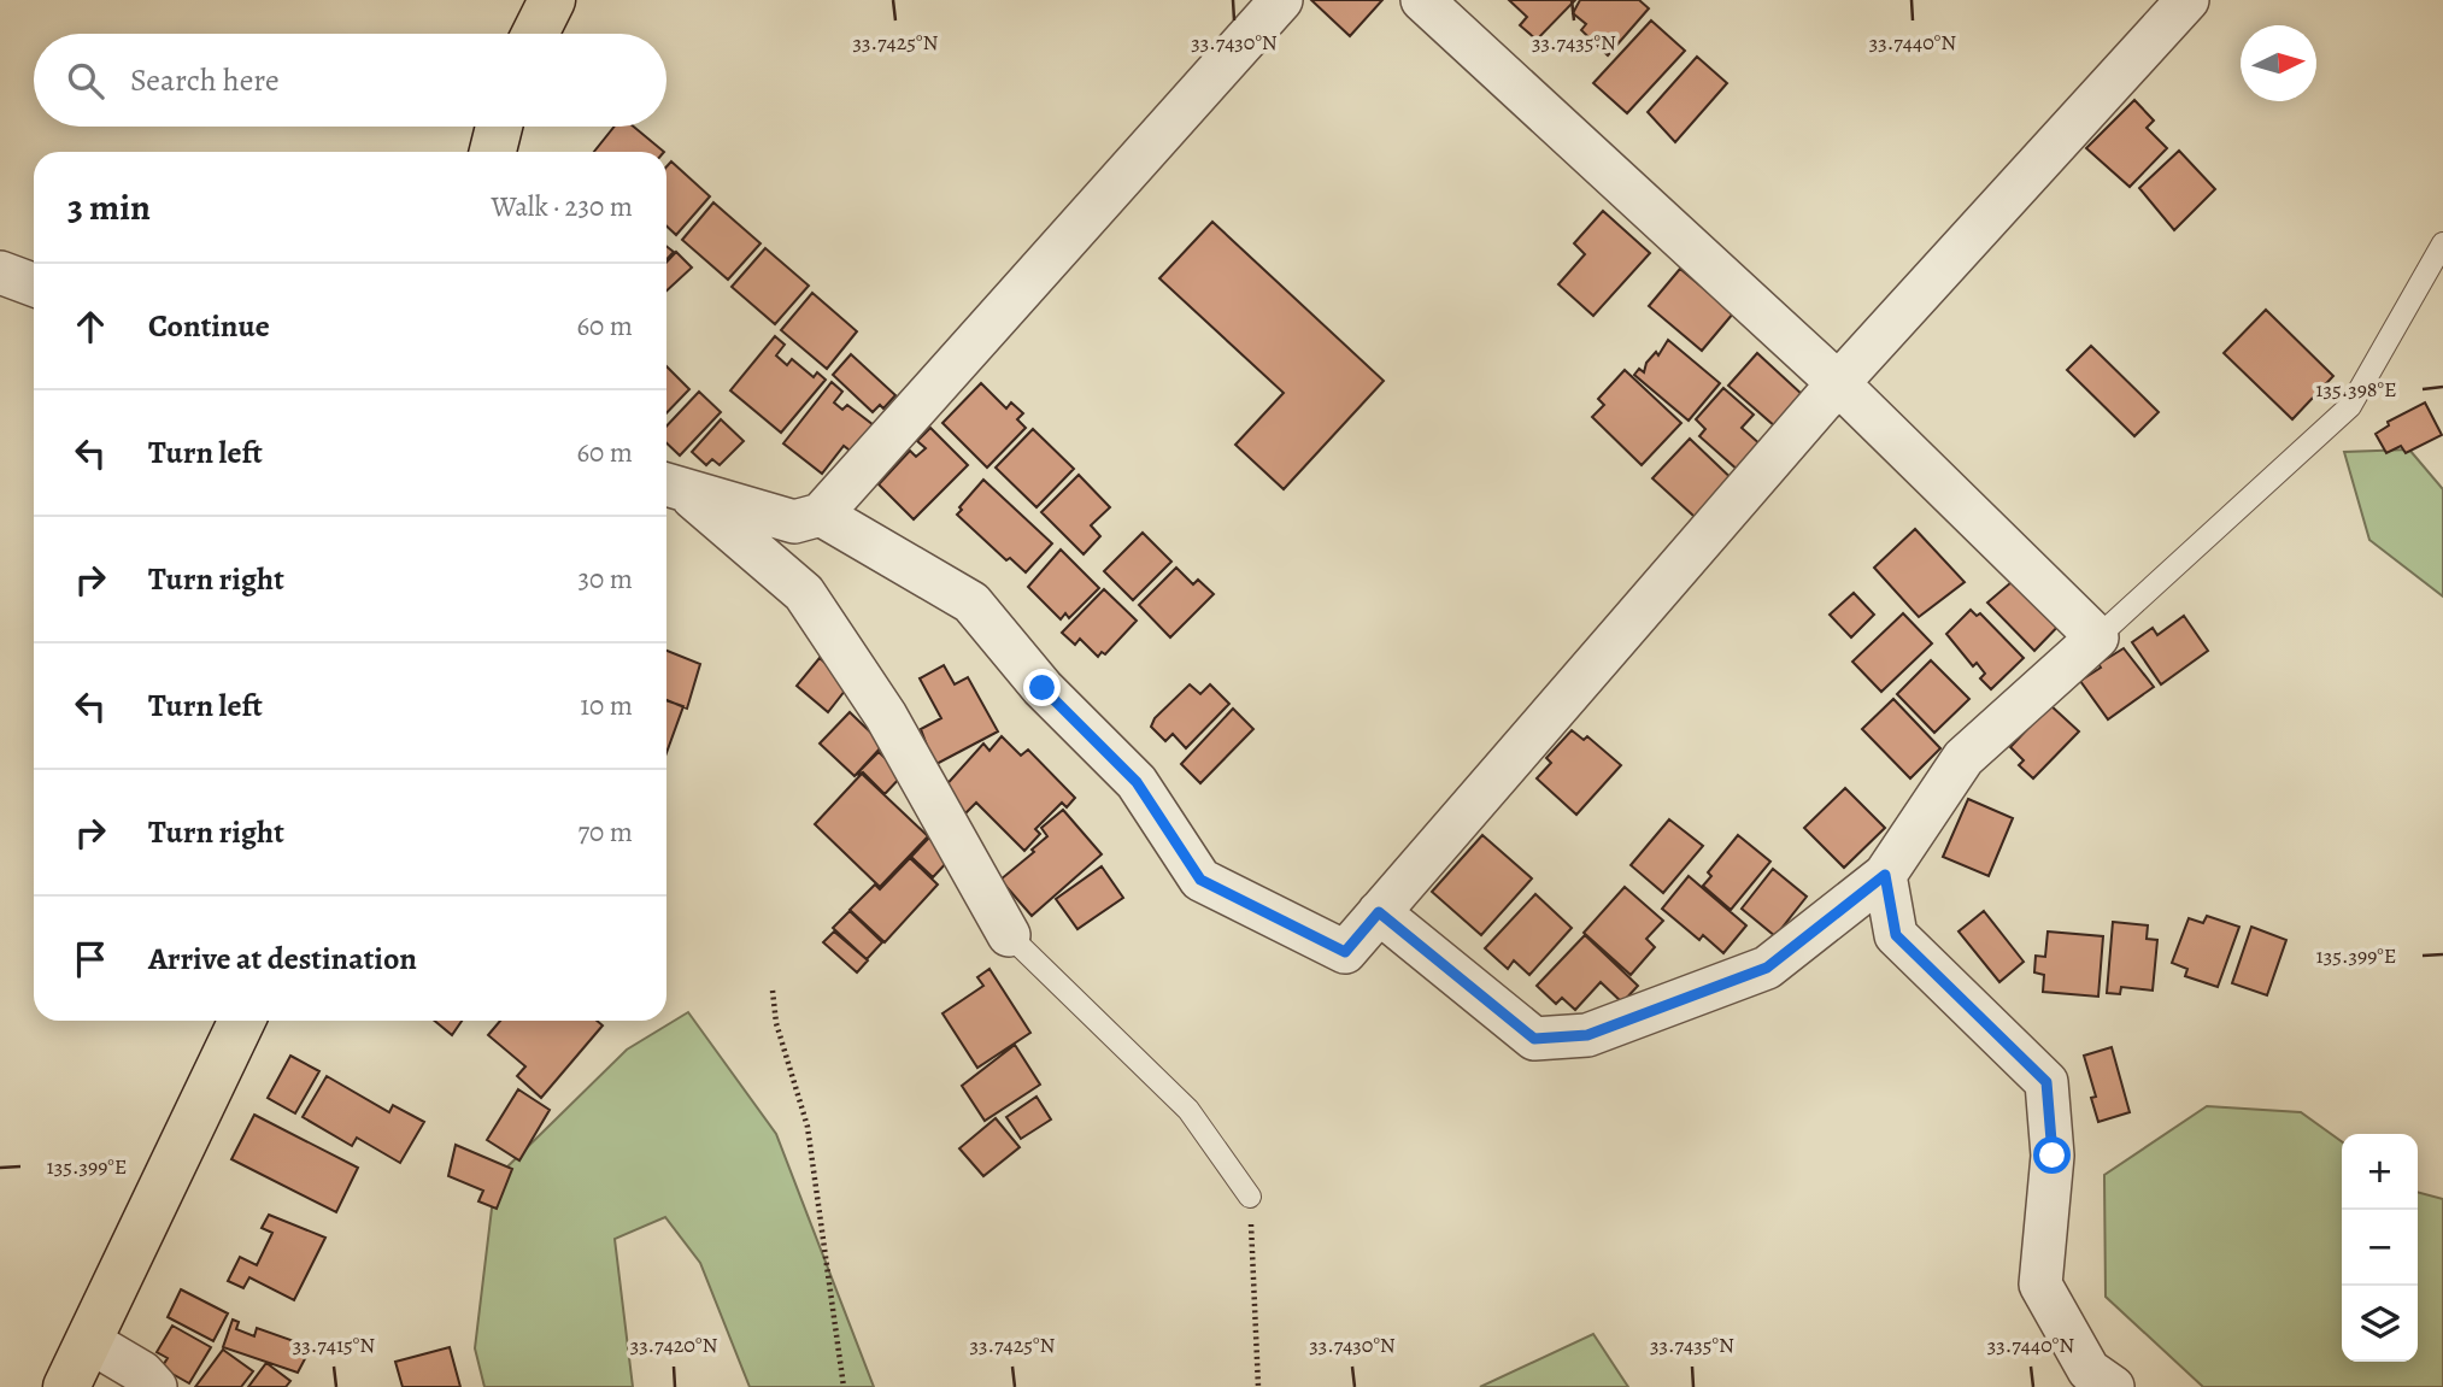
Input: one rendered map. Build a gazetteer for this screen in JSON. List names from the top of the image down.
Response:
{
  "north": "right",
  "page": {
    "search": "Search here",
    "heading": ["3 min", "Walk · 230 m"],
    "list": [
      ["Continue", "60 m"],
      ["Turn left", "60 m"],
      ["Turn right", "30 m"],
      ["Turn left", "10 m"],
      ["Turn right", "70 m"],
      "Arrive at destination"
    ],
    "map_buttons": ["+", "−"]
  },
  "coordinates": [
    "33.7425°N",
    "33.7430°N",
    "33.7435°N",
    "33.7440°N",
    "135.398°E",
    "135.399°E",
    "33.7415°N",
    "33.7420°N"
  ]
}
